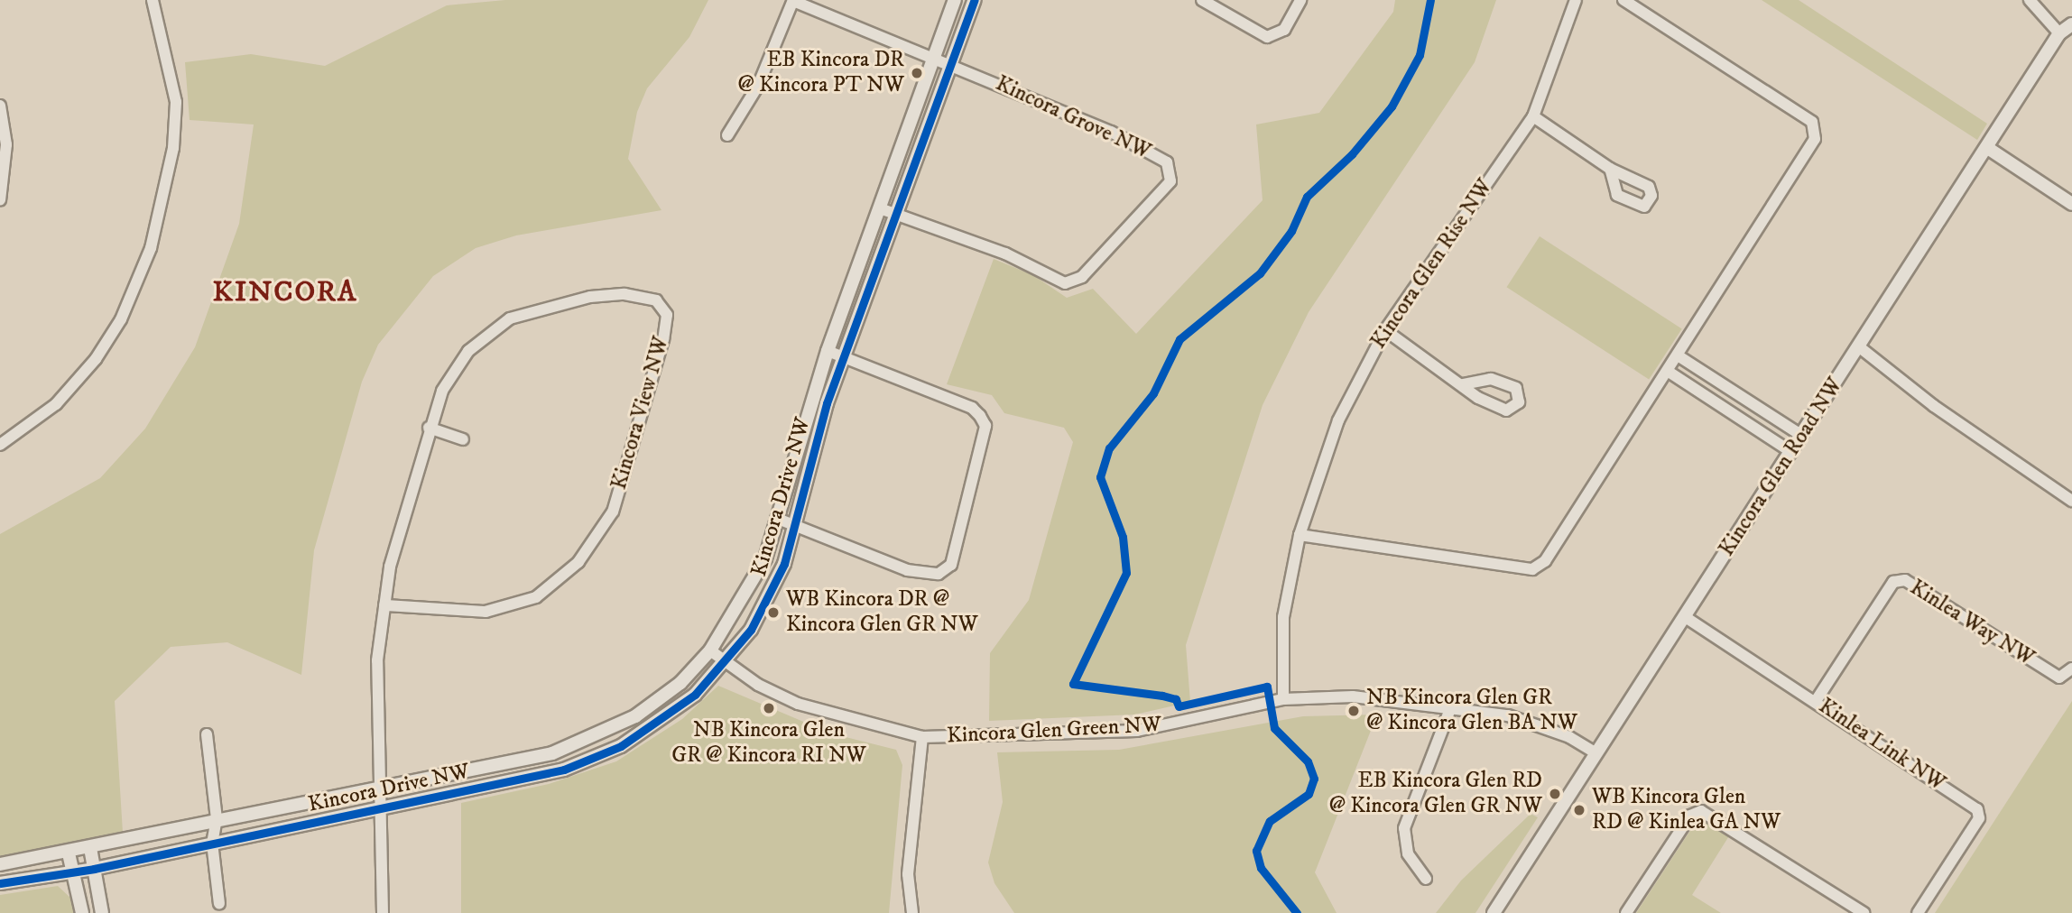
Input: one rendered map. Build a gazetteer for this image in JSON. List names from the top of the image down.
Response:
{
  "streets": {
    "street": [
      "Kincora Grove NW",
      "Kincora Glen Rise NW",
      "Kincora View NW",
      "Kincora Glen Road NW",
      "Kincora Drive NW",
      "Kinlea Way NW",
      "Kincora Glen Green NW",
      "Kinlea Link NW"
    ]
  },
  "crossings": [
    ["Kincora Grove NW", "Kincora Drive NW"],
    ["Kincora Glen Rise NW", "Kincora Glen Green NW"],
    ["Kincora View NW", "Kincora Drive NW"],
    ["Kincora Glen Road NW", "Kincora Glen Green NW"],
    ["Kincora Glen Road NW", "Kinlea Link NW"],
    ["Kincora Drive NW", "Kincora Glen Green NW"],
    ["Kinlea Way NW", "Kinlea Link NW"]
  ],
  "districts": ["KINCORA"],
  "places": [
    "EB Kincora DR @ Kincora PT NW",
    "WB Kincora DR @ Kincora Glen GR NW",
    "NB Kincora Glen GR @ Kincora RI NW",
    "NB Kincora Glen GR @ Kincora Glen BA NW",
    "EB Kincora Glen RD @ Kincora Glen GR NW",
    "WB Kincora Glen RD @ Kinlea GA NW"
  ]
}
